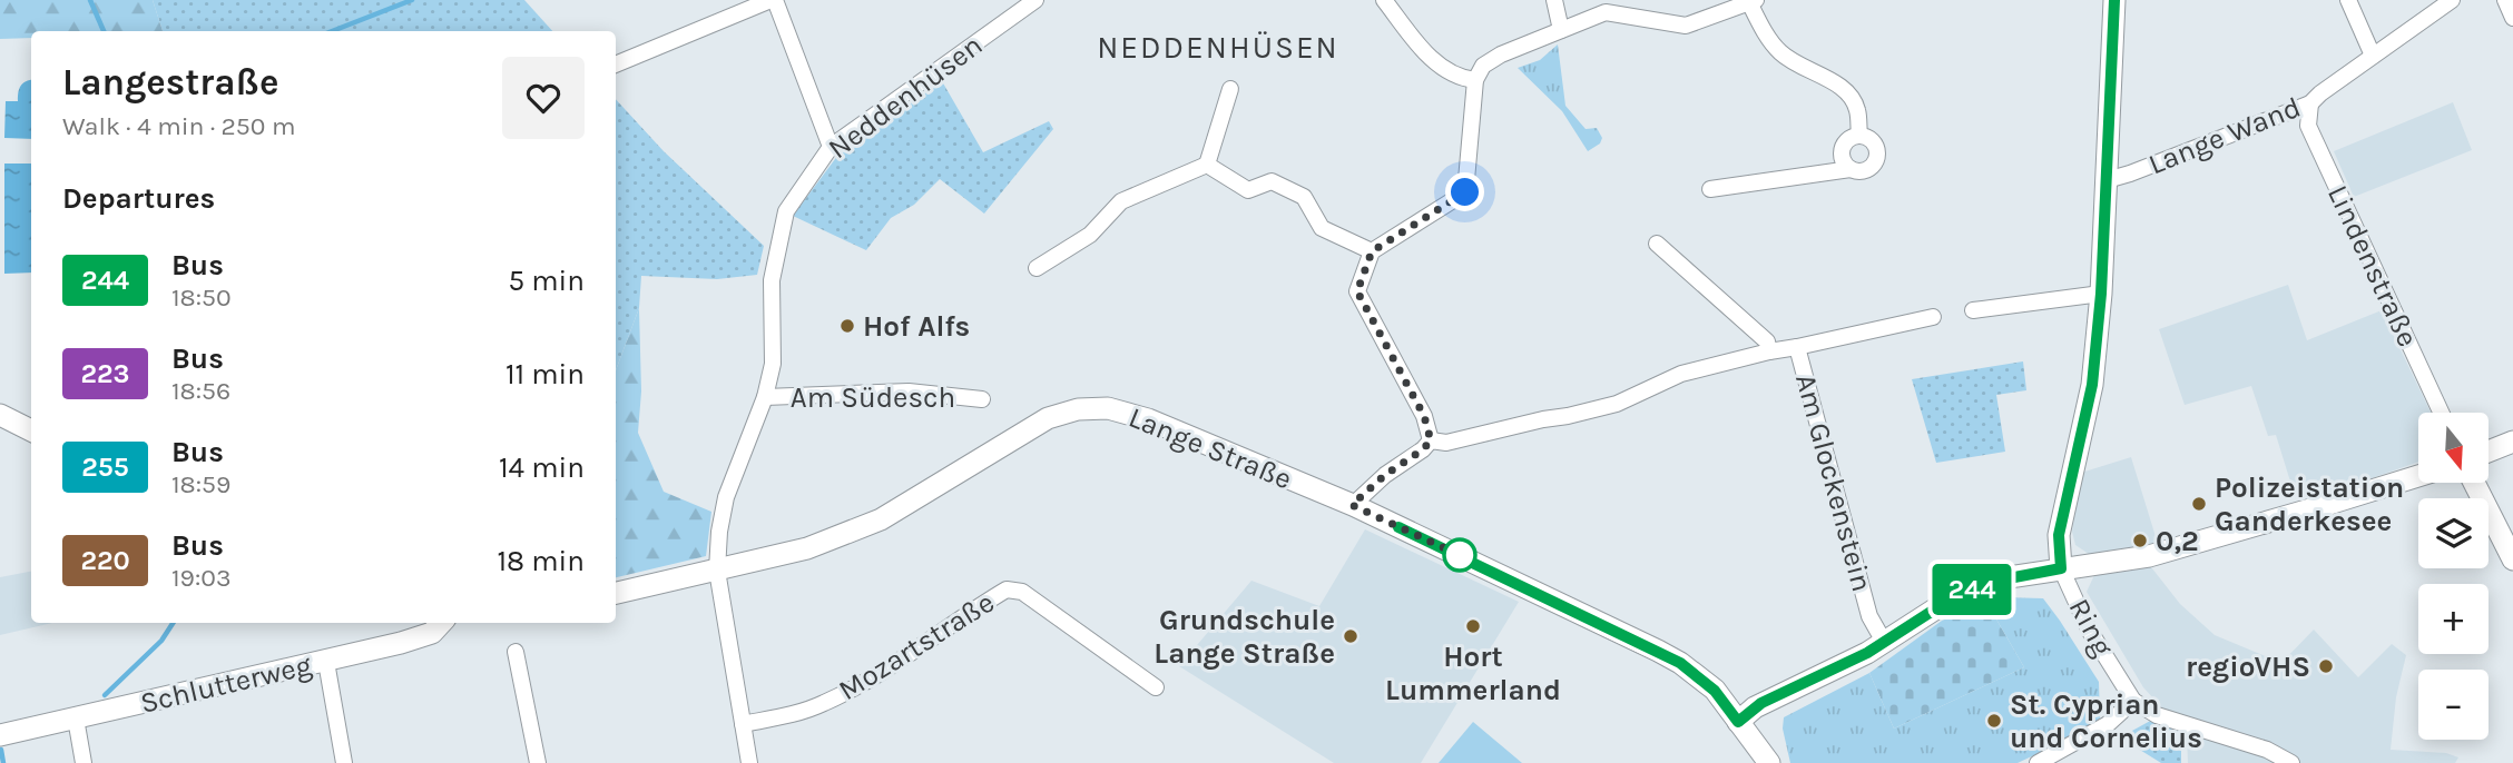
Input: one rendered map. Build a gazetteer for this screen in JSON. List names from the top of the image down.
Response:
{
  "streets": {
    "street": [
      "Neddenhüsen",
      "Lange Wand",
      "Lindenstraße",
      "Am Südesch",
      "Lange Straße",
      "Am Glockenstein",
      "Ring",
      "Mozartstraße",
      "Schlutterweg"
    ]
  },
  "crossings": [
    ["Neddenhüsen", "Am Südesch"],
    ["Neddenhüsen", "Lange Straße"],
    ["Neddenhüsen", "Mozartstraße"],
    ["Lange Wand", "Lindenstraße"],
    ["Lange Straße", "Ring"],
    ["Am Glockenstein", "Ring"]
  ],
  "districts": ["NEDDENHÜSEN"],
  "places": [
    "Hof Alfs",
    "Polizeistation Ganderkesee",
    "0,2",
    "Hort Lummerland",
    "Grundschule Lange Straße",
    "regioVHS",
    "St. Cyprian und Cornelius"
  ],
  "lines": ["bus line 244"],
  "north": "bottom",
  "page": {
    "on_map": "244",
    "heading": [
      ["Langestraße", "Walk · 4 min · 250 m"],
      "Departures"
    ],
    "list": [
      {
        "mark": "244",
        "name": "Bus",
        "note": "18:50",
        "value": "5 min"
      },
      {
        "mark": "223",
        "name": "Bus",
        "note": "18:56",
        "value": "11 min"
      },
      {
        "mark": "255",
        "name": "Bus",
        "note": "18:59",
        "value": "14 min"
      },
      {
        "mark": "220",
        "name": "Bus",
        "note": "19:03",
        "value": "18 min"
      }
    ],
    "map_buttons": ["+", "−"]
  }
}
